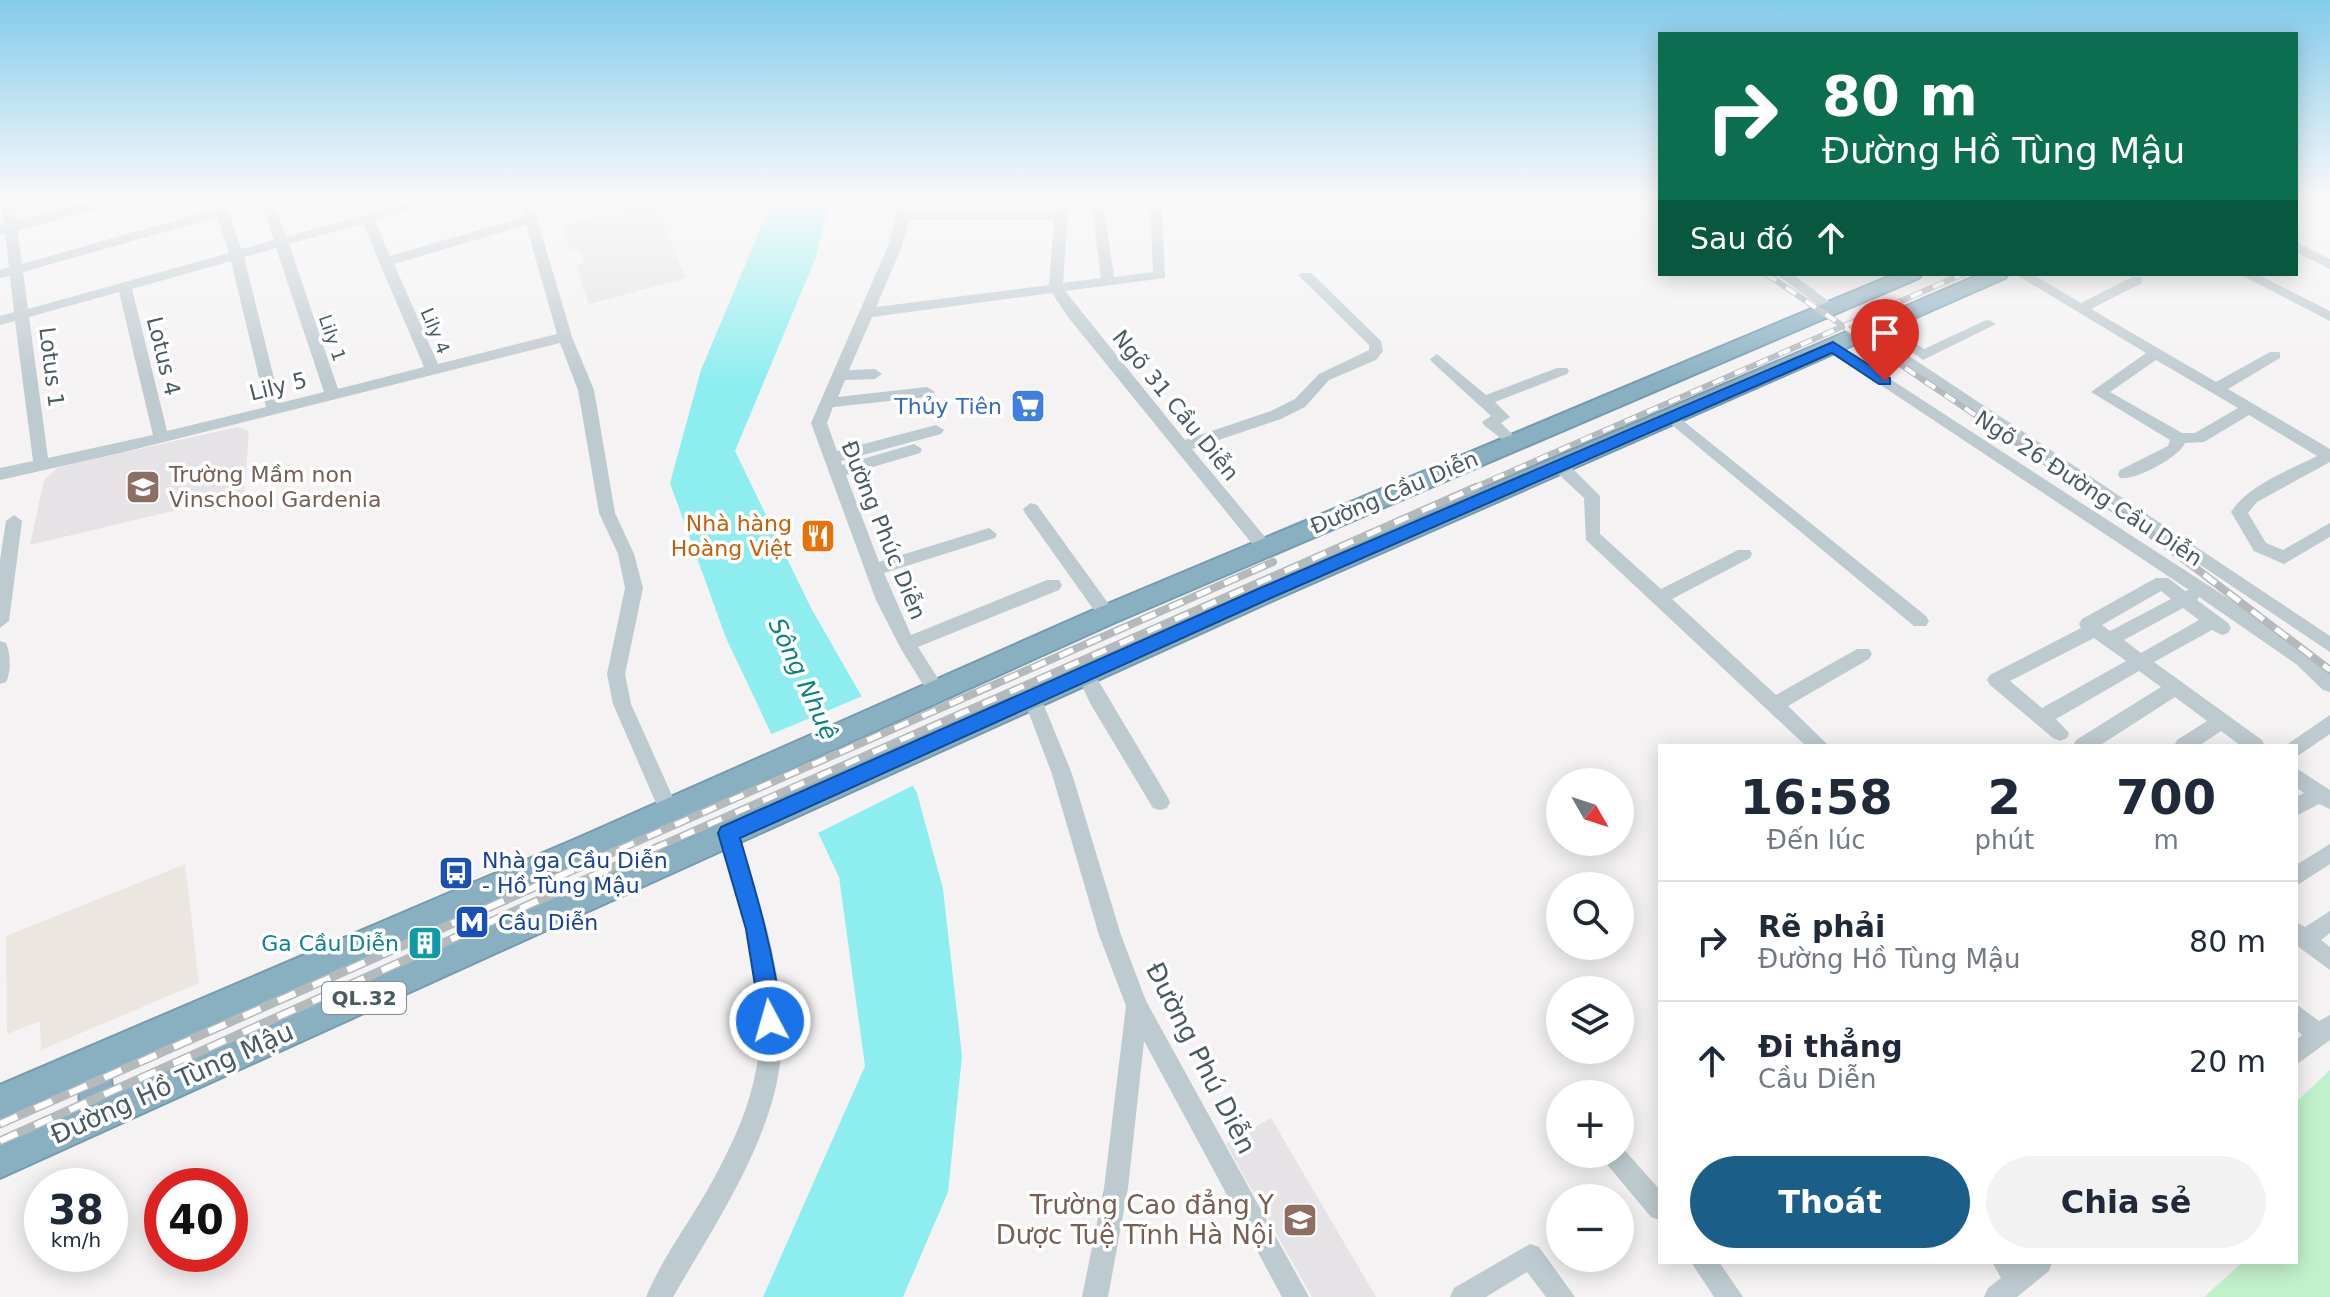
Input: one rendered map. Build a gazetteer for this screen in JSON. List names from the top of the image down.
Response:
{
  "streets": {
    "highway": ["Đường Cầu Diễn", "QL.32", "Đường Hồ Tùng Mậu"],
    "street": [
      "Lily 4",
      "Lily 1",
      "Lotus 4",
      "Lotus 1",
      "Lily 5",
      "Ngõ 31 Cầu Diễn",
      "Ngõ 26 Đường Cầu Diễn",
      "Đường Phúc Diễn",
      "Đường Phú Diễn"
    ]
  },
  "crossings": [
    ["Lily 4", "Lily 5"],
    ["Lily 1", "Lily 5"],
    ["Lotus 4", "Lily 5"],
    ["Lotus 1", "Lily 5"],
    ["Ngõ 31 Cầu Diễn", "Đường Cầu Diễn"],
    ["Ngõ 26 Đường Cầu Diễn", "Đường Cầu Diễn"],
    ["Đường Cầu Diễn", "Đường Phúc Diễn"],
    ["Đường Cầu Diễn", "QL.32"],
    ["Đường Cầu Diễn", "Đường Phú Diễn"],
    ["Đường Cầu Diễn", "Đường Hồ Tùng Mậu"]
  ],
  "water": ["Sông Nhuệ"],
  "places": {
    "supermarket": ["Thủy Tiên"],
    "school or university": ["Trường Mầm non Vinschool Gardenia", "Trường Cao đẳng Y Dược Tuệ Tĩnh Hà Nội"],
    "restaurant": ["Nhà hàng Hoàng Việt"],
    "bus stop": ["Nhà ga Cầu Diễn - Hồ Tùng Mậu"],
    "metro station": ["Cầu Diễn"],
    "building": ["Ga Cầu Diễn"]
  },
  "north": "bottom right",
  "page": {
    "turn": ["80 m", "Đường Hồ Tùng Mậu"],
    "then": "Sau đó",
    "eta": [
      "16:58",
      "Đến lúc",
      "2",
      "phút",
      "700",
      "m"
    ],
    "map_buttons": ["+", "−"],
    "list": [
      {
        "name": "Rẽ phải",
        "note": "Đường Hồ Tùng Mậu",
        "value": "80 m"
      },
      {
        "name": "Đi thẳng",
        "note": "Cầu Diễn",
        "value": "20 m"
      }
    ],
    "buttons": ["Thoát", "Chia sẻ"],
    "speed": "38 km/h",
    "limit": "40"
  }
}
